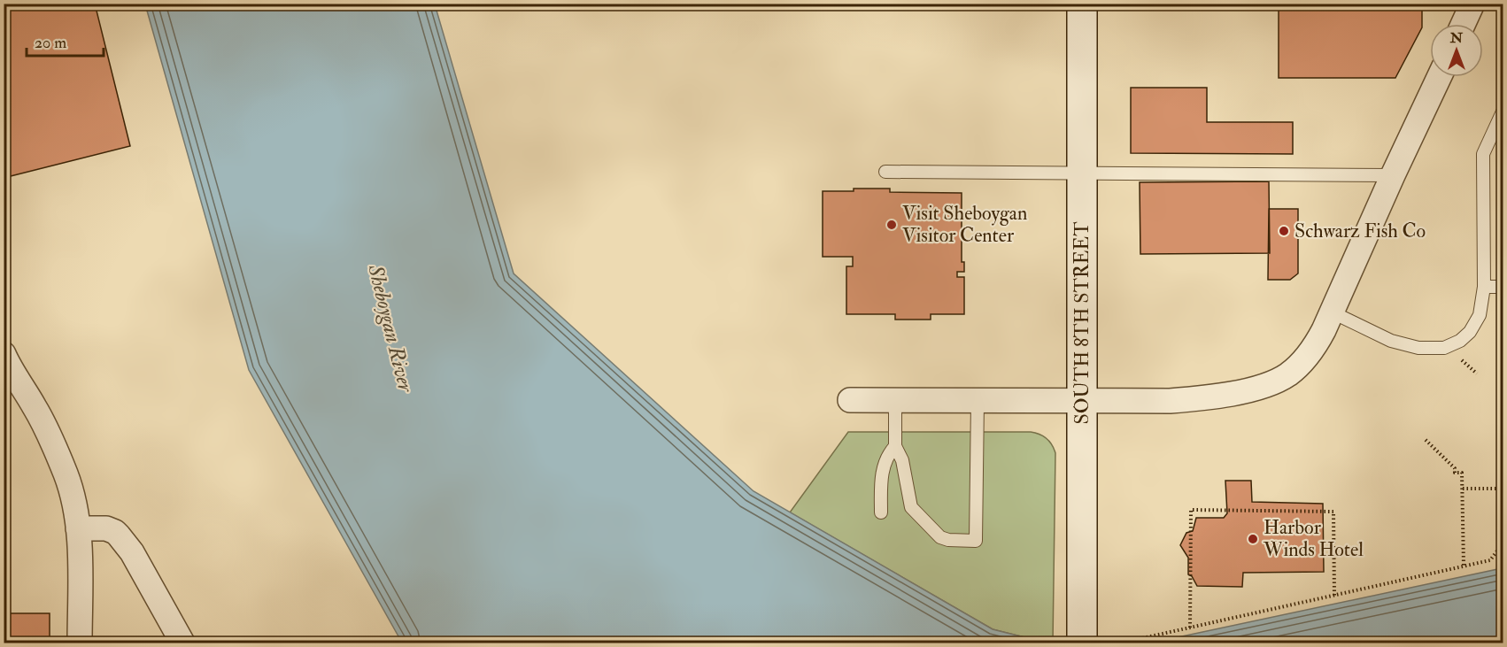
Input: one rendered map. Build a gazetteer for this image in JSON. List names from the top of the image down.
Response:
{
  "streets": {
    "main road": ["SOUTH 8TH STREET"]
  },
  "water": ["Sheboygan River"],
  "places": ["Visit Sheboygan Visitor Center", "Schwarz Fish Co", "Harbor Winds Hotel"],
  "scale_bar": "20 m",
  "north": "top"
}
